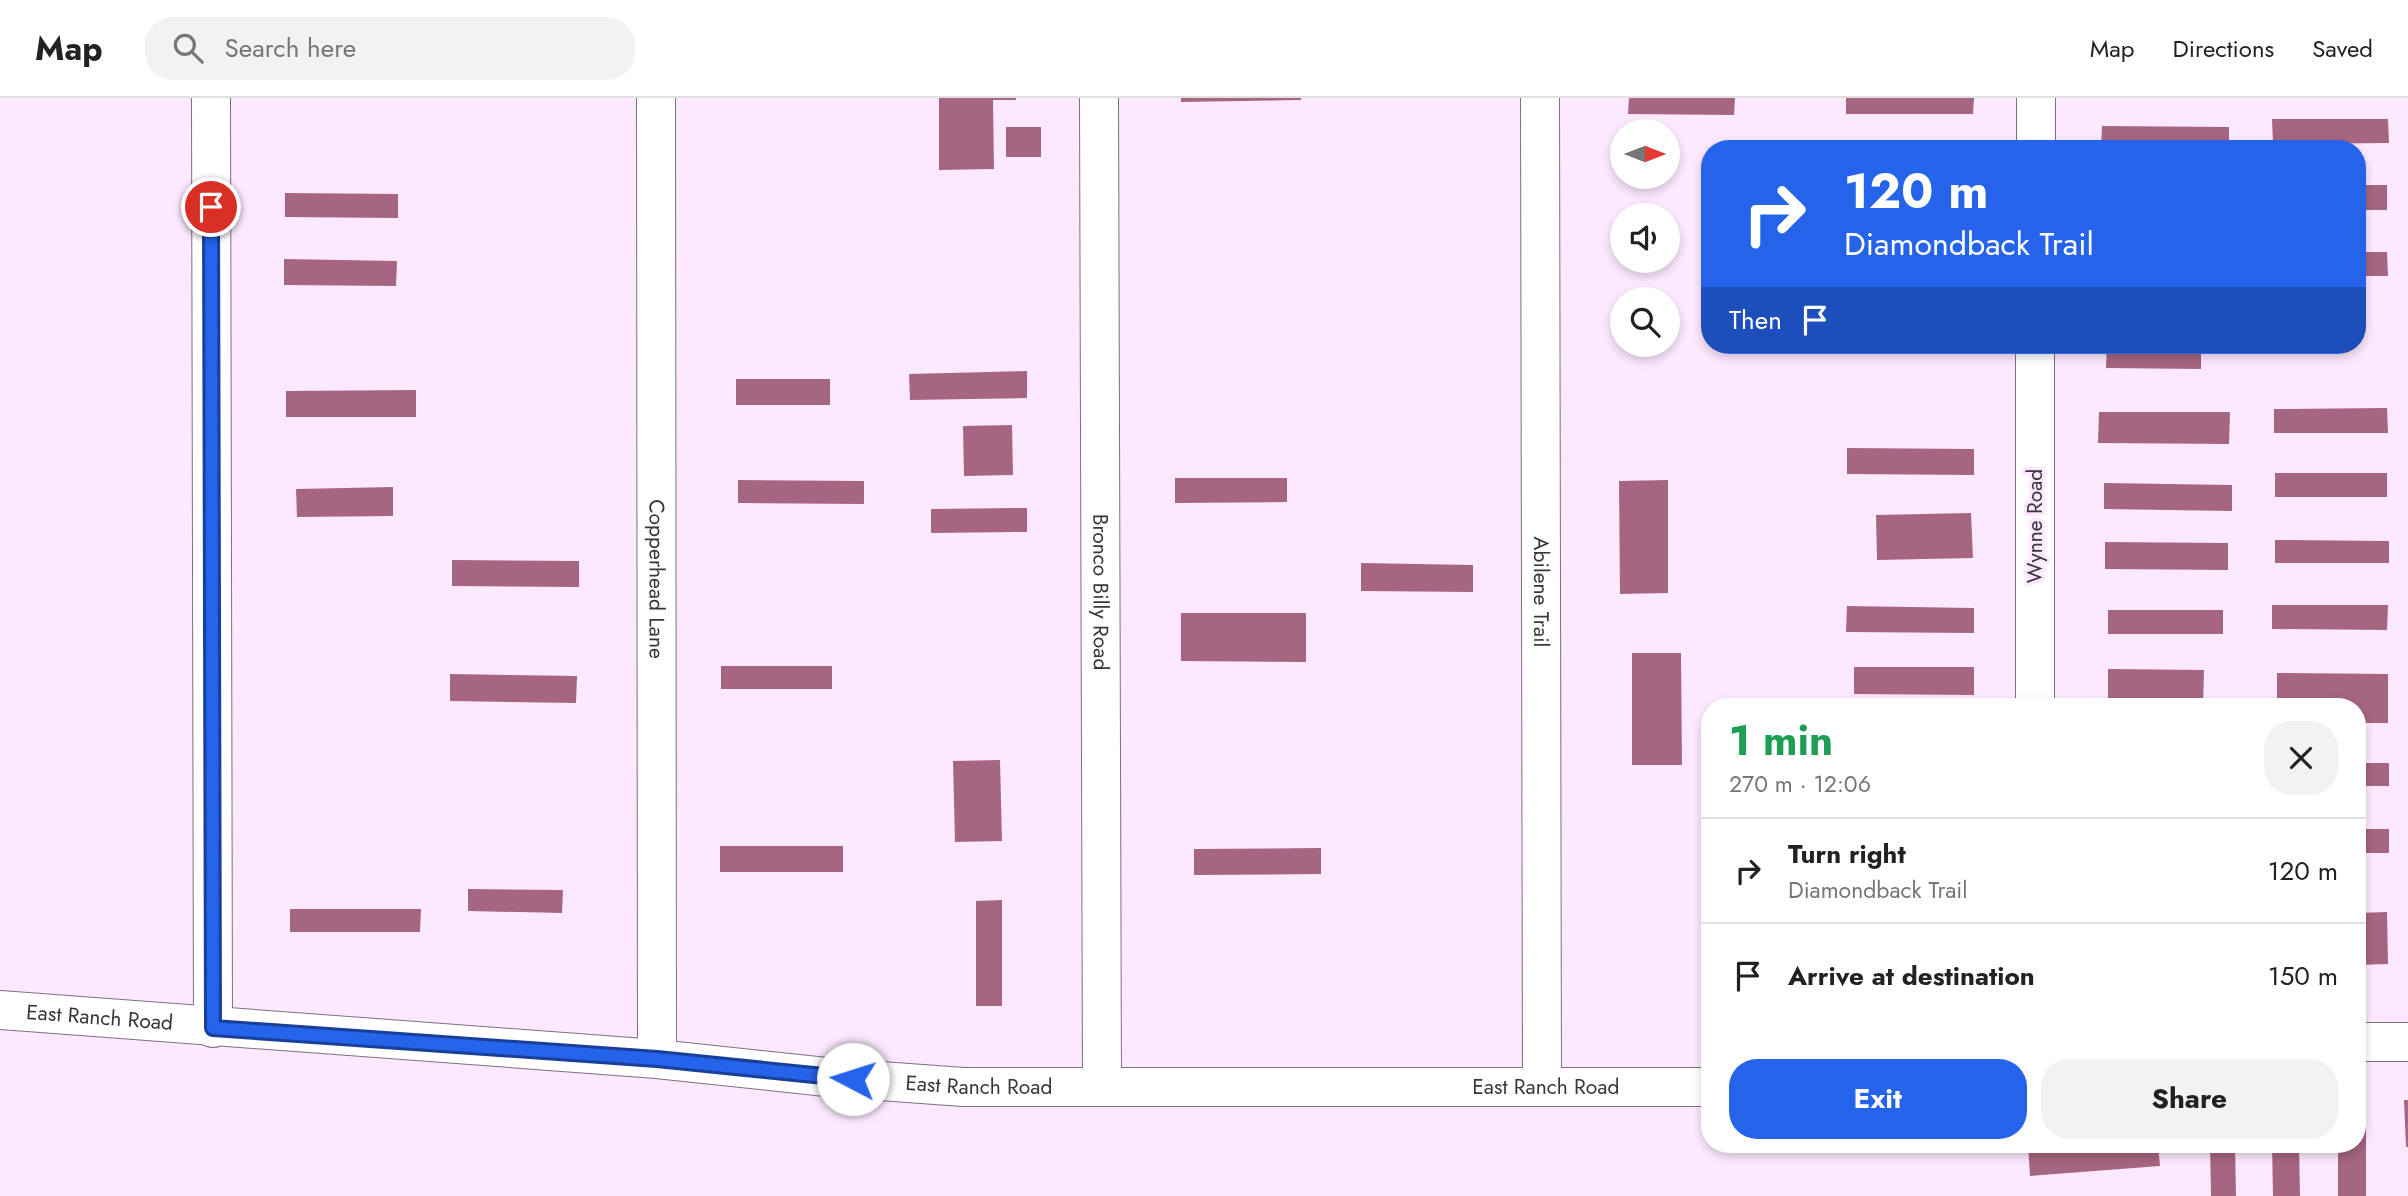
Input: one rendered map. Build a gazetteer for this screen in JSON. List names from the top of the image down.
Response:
{
  "streets": {
    "street": [
      "Wynne Road",
      "Copperhead Lane",
      "Bronco Billy Road",
      "Abilene Trail",
      "East Ranch Road"
    ]
  },
  "crossings": [
    ["Copperhead Lane", "East Ranch Road"],
    ["Bronco Billy Road", "East Ranch Road"],
    ["Abilene Trail", "East Ranch Road"]
  ],
  "north": "right",
  "page": {
    "header": "Map",
    "search": "Search here",
    "nav": ["Map", "Directions", "Saved"],
    "turn": ["120 m", "Diamondback Trail"],
    "then": "Then",
    "heading": ["1 min", "270 m · 12:06"],
    "list": [
      {
        "name": "Turn right",
        "note": "Diamondback Trail",
        "value": "120 m"
      },
      {
        "name": "Arrive at destination",
        "value": "150 m"
      }
    ],
    "buttons": ["Exit", "Share"]
  }
}
